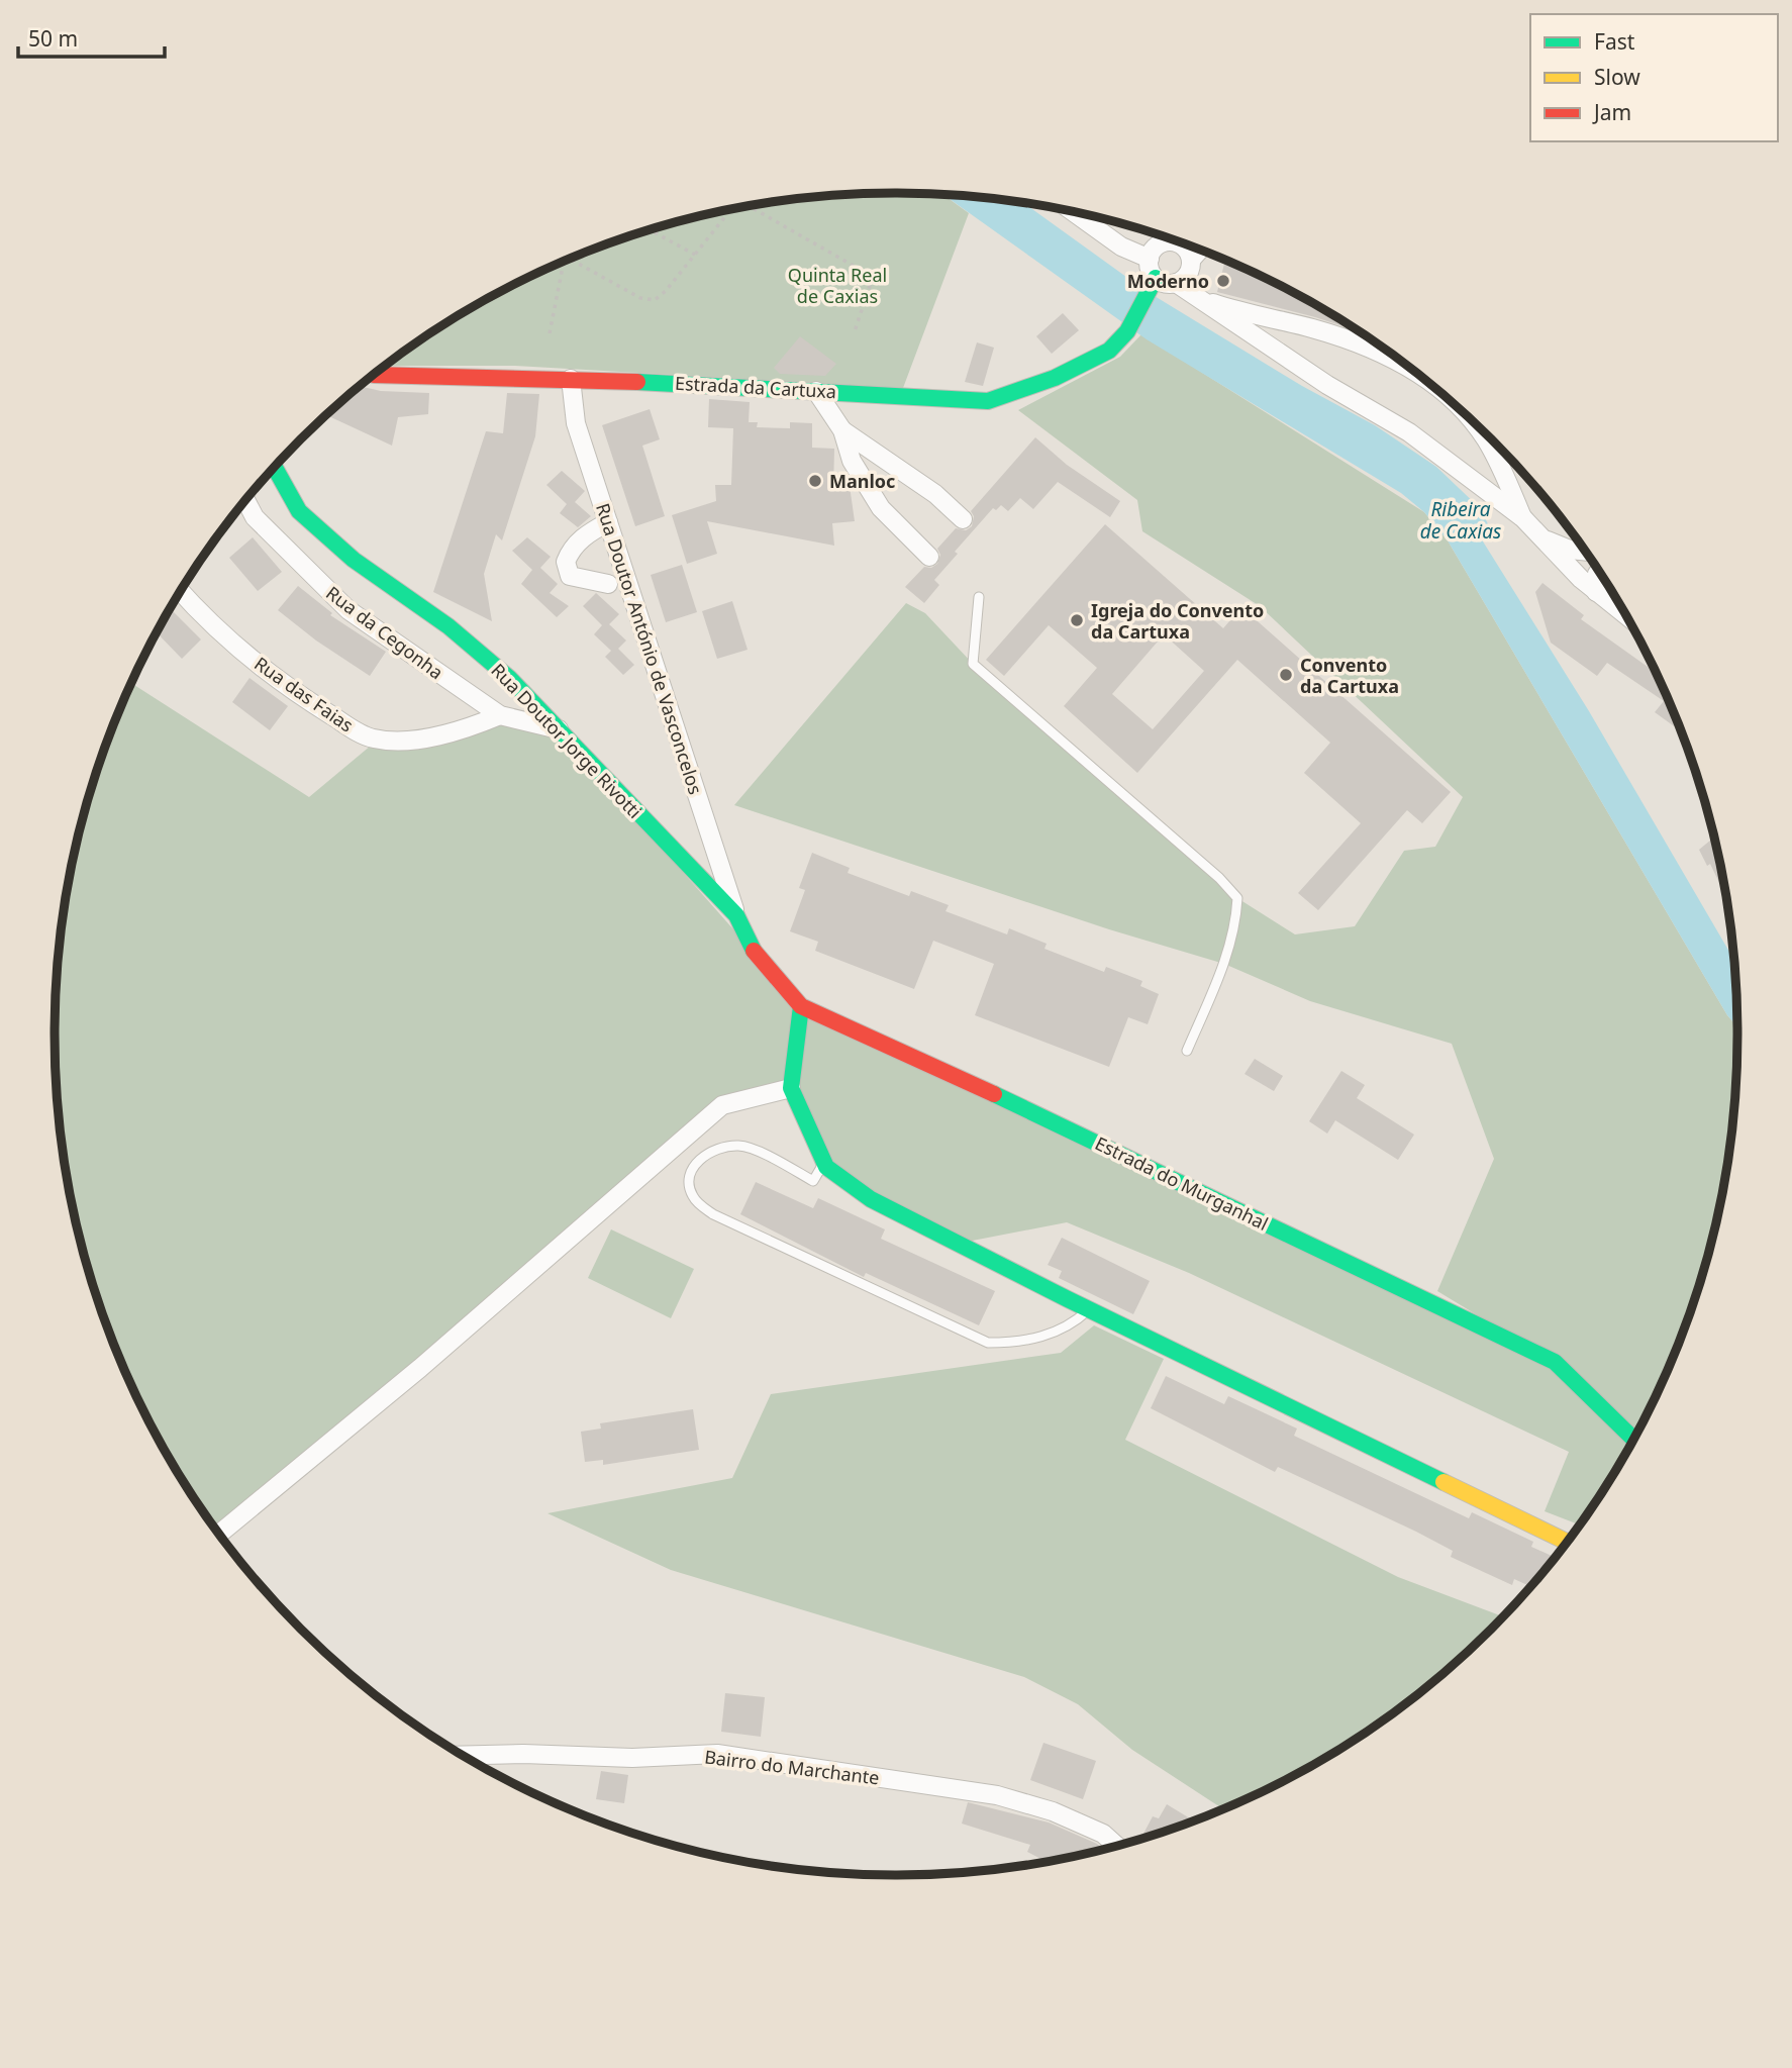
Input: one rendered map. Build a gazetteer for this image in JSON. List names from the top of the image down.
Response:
{
  "streets": {
    "street": [
      "Estrada da Cartuxa",
      "Rua da Cegonha",
      "Rua Doutor António de Vasconcelos",
      "Rua das Faias",
      "Rua Doutor Jorge Rivotti",
      "Estrada do Murganhal",
      "Bairro do Marchante"
    ]
  },
  "crossings": [
    ["Estrada da Cartuxa", "Rua Doutor António de Vasconcelos"],
    ["Rua da Cegonha", "Rua das Faias"],
    ["Rua da Cegonha", "Rua Doutor Jorge Rivotti"],
    ["Rua Doutor António de Vasconcelos", "Rua Doutor Jorge Rivotti"],
    ["Rua Doutor António de Vasconcelos", "Estrada do Murganhal"],
    ["Rua Doutor Jorge Rivotti", "Estrada do Murganhal"]
  ],
  "water": ["Ribeira de Caxias"],
  "parks": ["Quinta Real de Caxias"],
  "places": [
    "Moderno",
    "Manloc",
    "Igreja do Convento da Cartuxa",
    "Convento da Cartuxa"
  ],
  "legend": ["Fast", "Slow", "Jam"],
  "scale_bar": "50 m"
}
